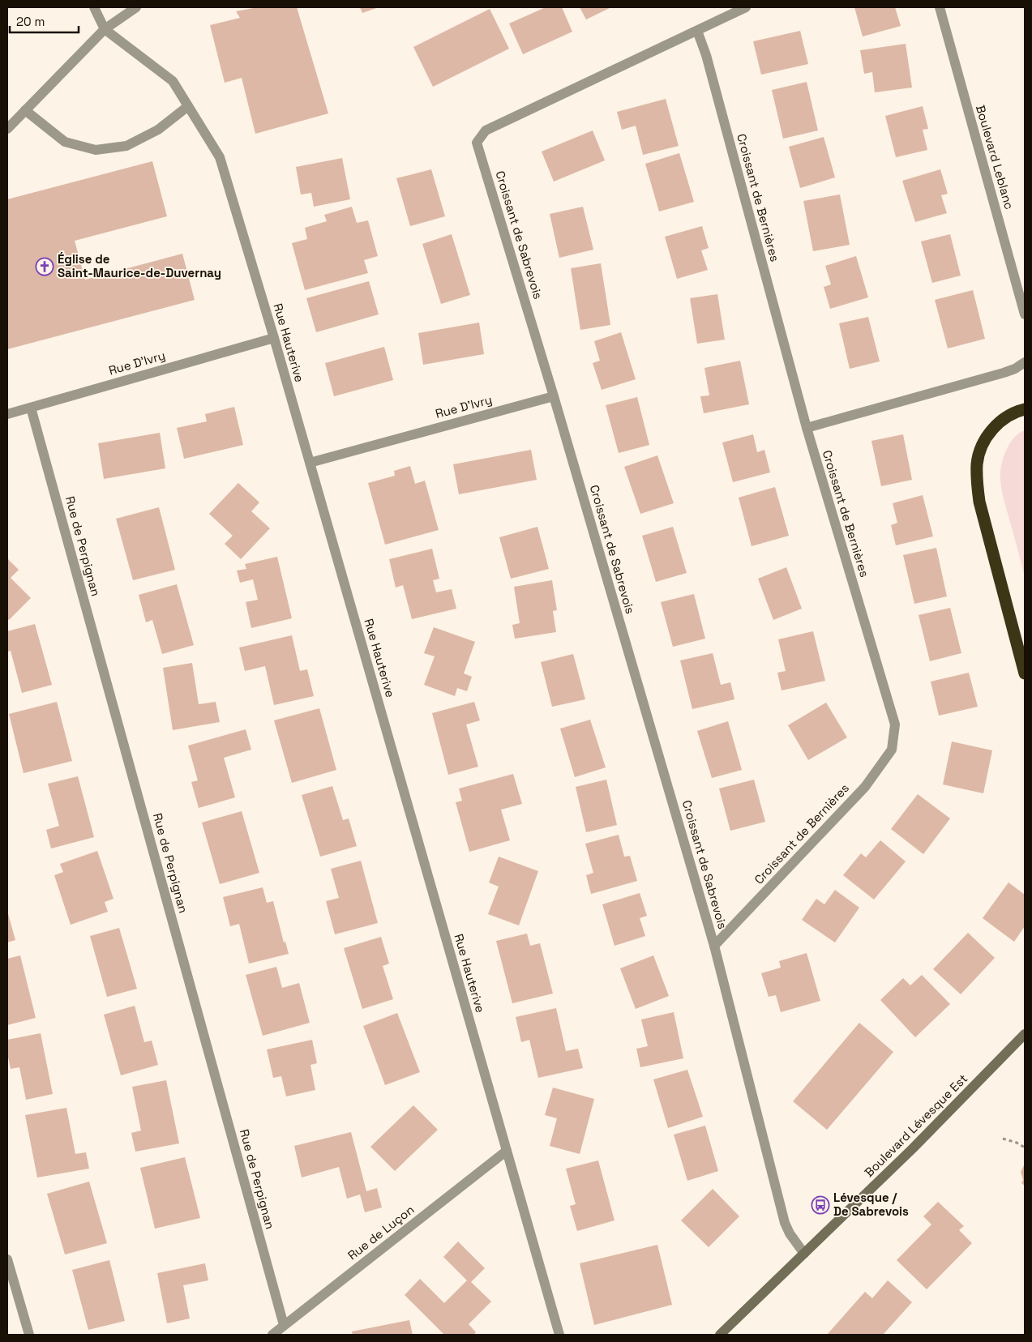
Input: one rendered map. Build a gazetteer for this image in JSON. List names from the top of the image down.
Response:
{
  "streets": {
    "street": [
      "Boulevard Leblanc",
      "Croissant de Bernières",
      "Croissant de Sabrevois",
      "Rue Hauterive",
      "Rue D'Ivry",
      "Rue de Perpignan",
      "Boulevard Lévesque Est",
      "Rue de Luçon"
    ]
  },
  "crossings": [
    ["Croissant de Bernières", "Croissant de Sabrevois"],
    ["Croissant de Sabrevois", "Rue D'Ivry"],
    ["Croissant de Sabrevois", "Boulevard Lévesque Est"],
    ["Rue Hauterive", "Rue D'Ivry"],
    ["Rue Hauterive", "Rue de Luçon"],
    ["Rue D'Ivry", "Rue de Perpignan"],
    ["Rue de Perpignan", "Rue de Luçon"]
  ],
  "places": {
    "church": ["Église de Saint-Maurice-de-Duvernay"],
    "bus stop": ["Lévesque / De Sabrevois"]
  },
  "scale_bar": "20 m"
}
